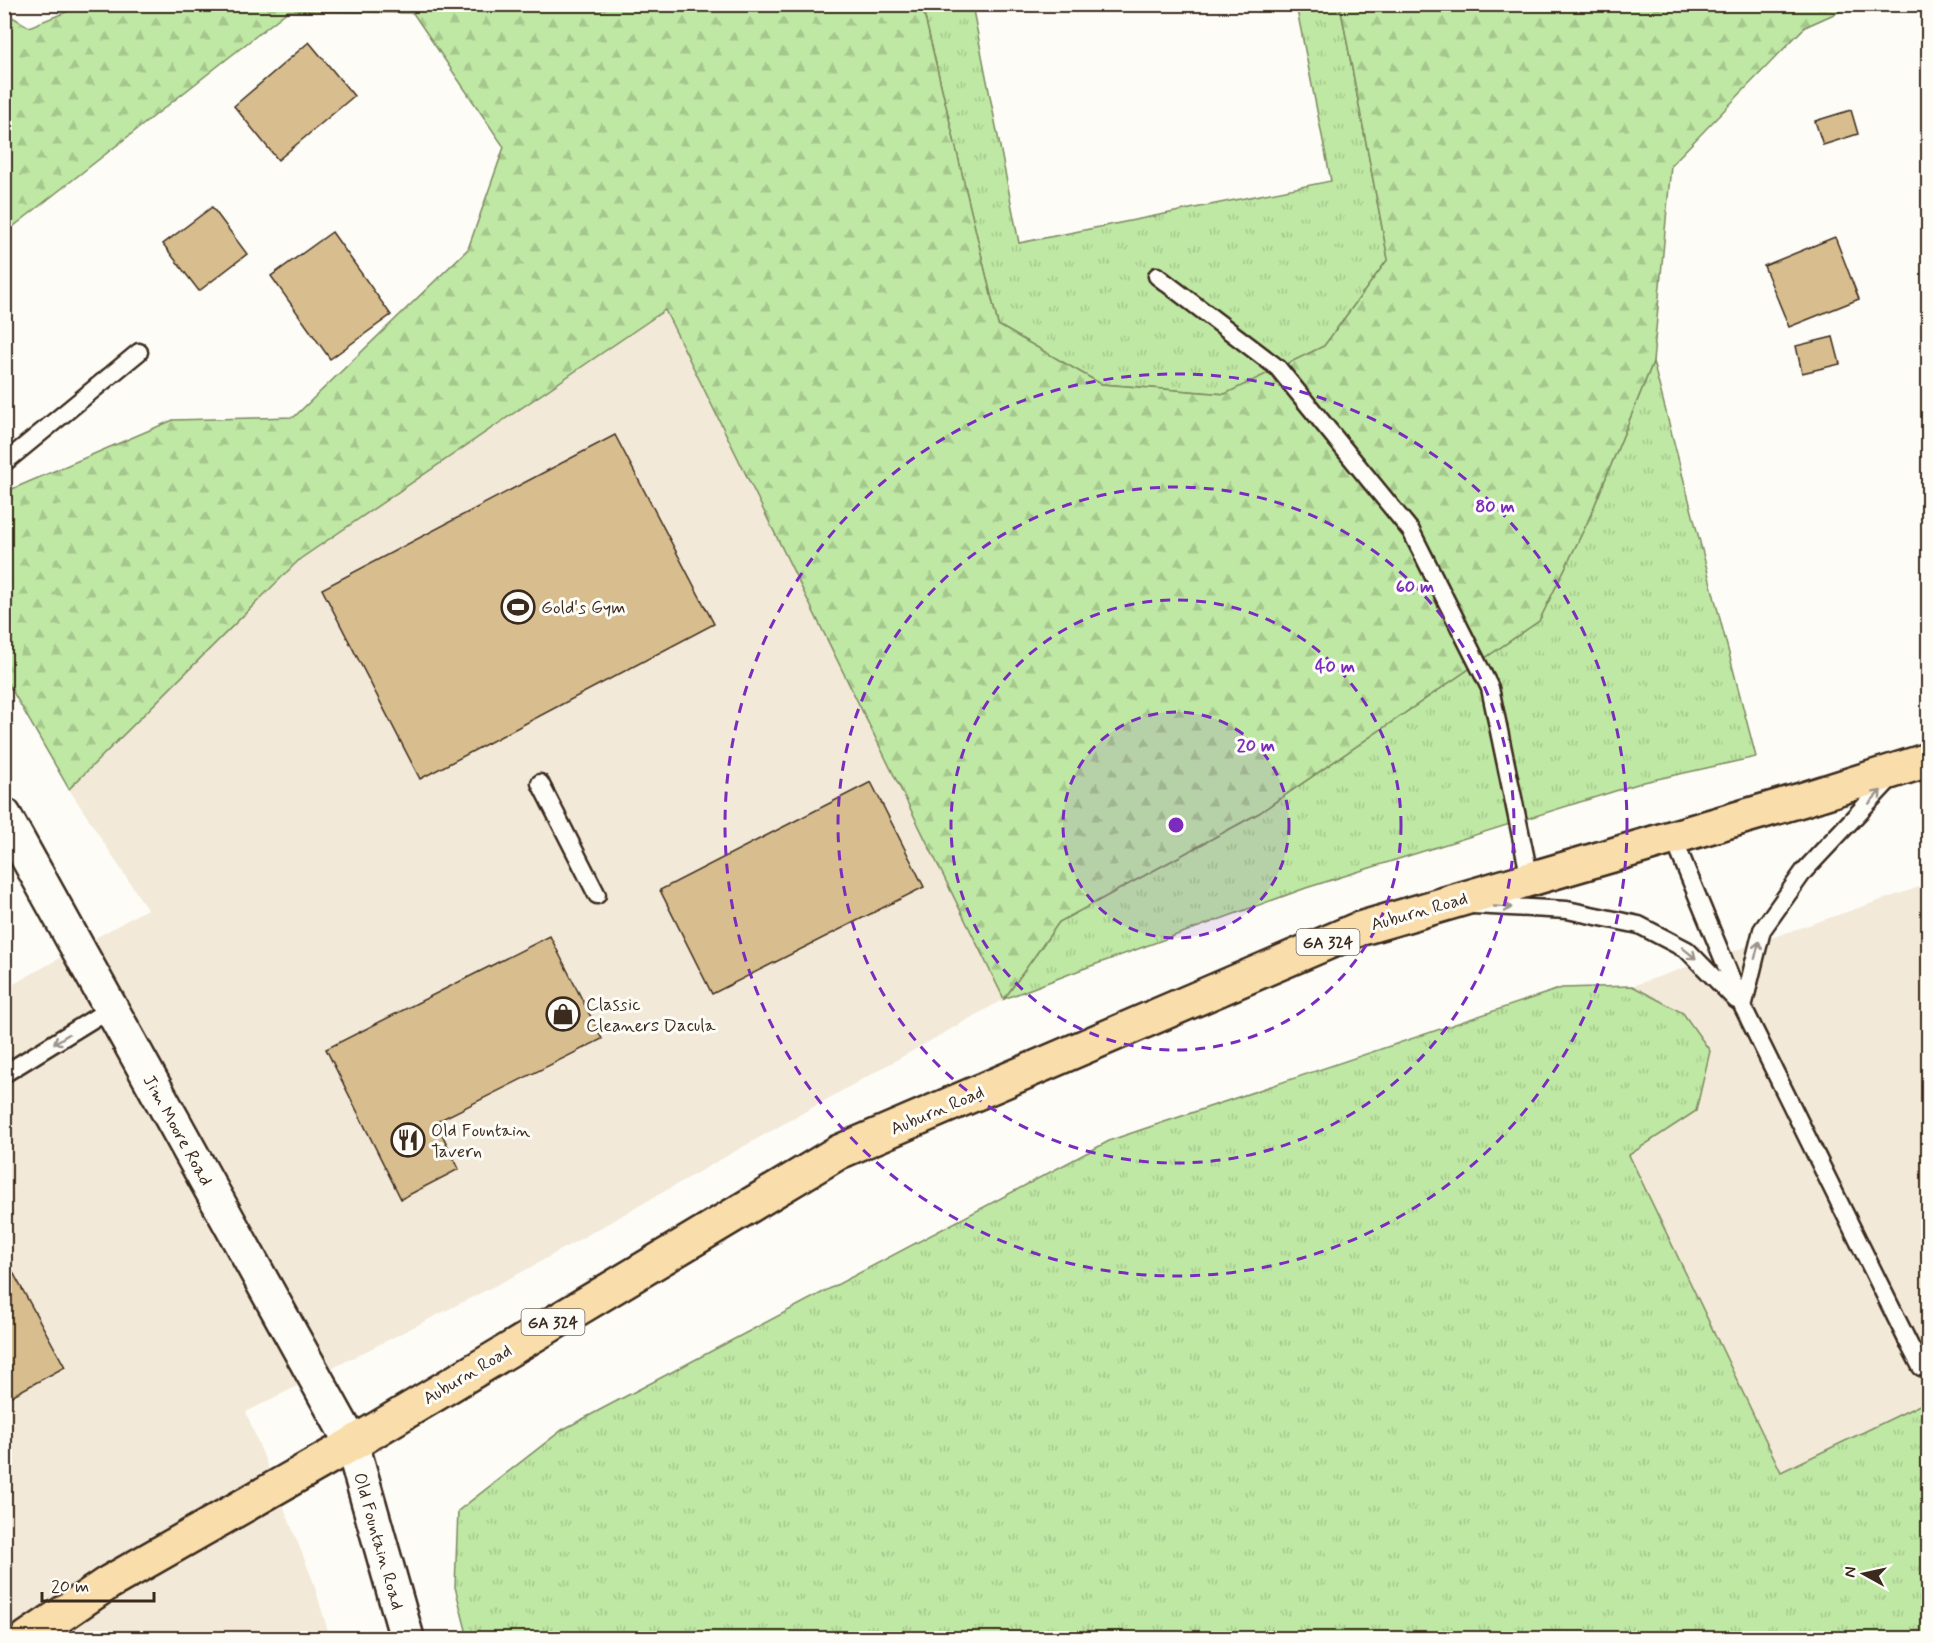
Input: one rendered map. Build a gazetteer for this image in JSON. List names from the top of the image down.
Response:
{
  "streets": {
    "main road": ["Auburn Road", "GA 324"],
    "street": ["Jim Moore Road", "Old Fountain Road"]
  },
  "crossings": [
    ["Auburn Road", "Jim Moore Road"],
    ["Auburn Road", "Old Fountain Road"],
    ["Jim Moore Road", "Old Fountain Road"]
  ],
  "places": {
    "sports": ["Gold's Gym"],
    "shop": ["Classic Cleaners Dacula"],
    "restaurant": ["Old Fountain Tavern"]
  },
  "scale_bar": "20 m",
  "north": "left",
  "rings": [
    "80 m",
    "60 m",
    "40 m",
    "20 m"
  ]
}
